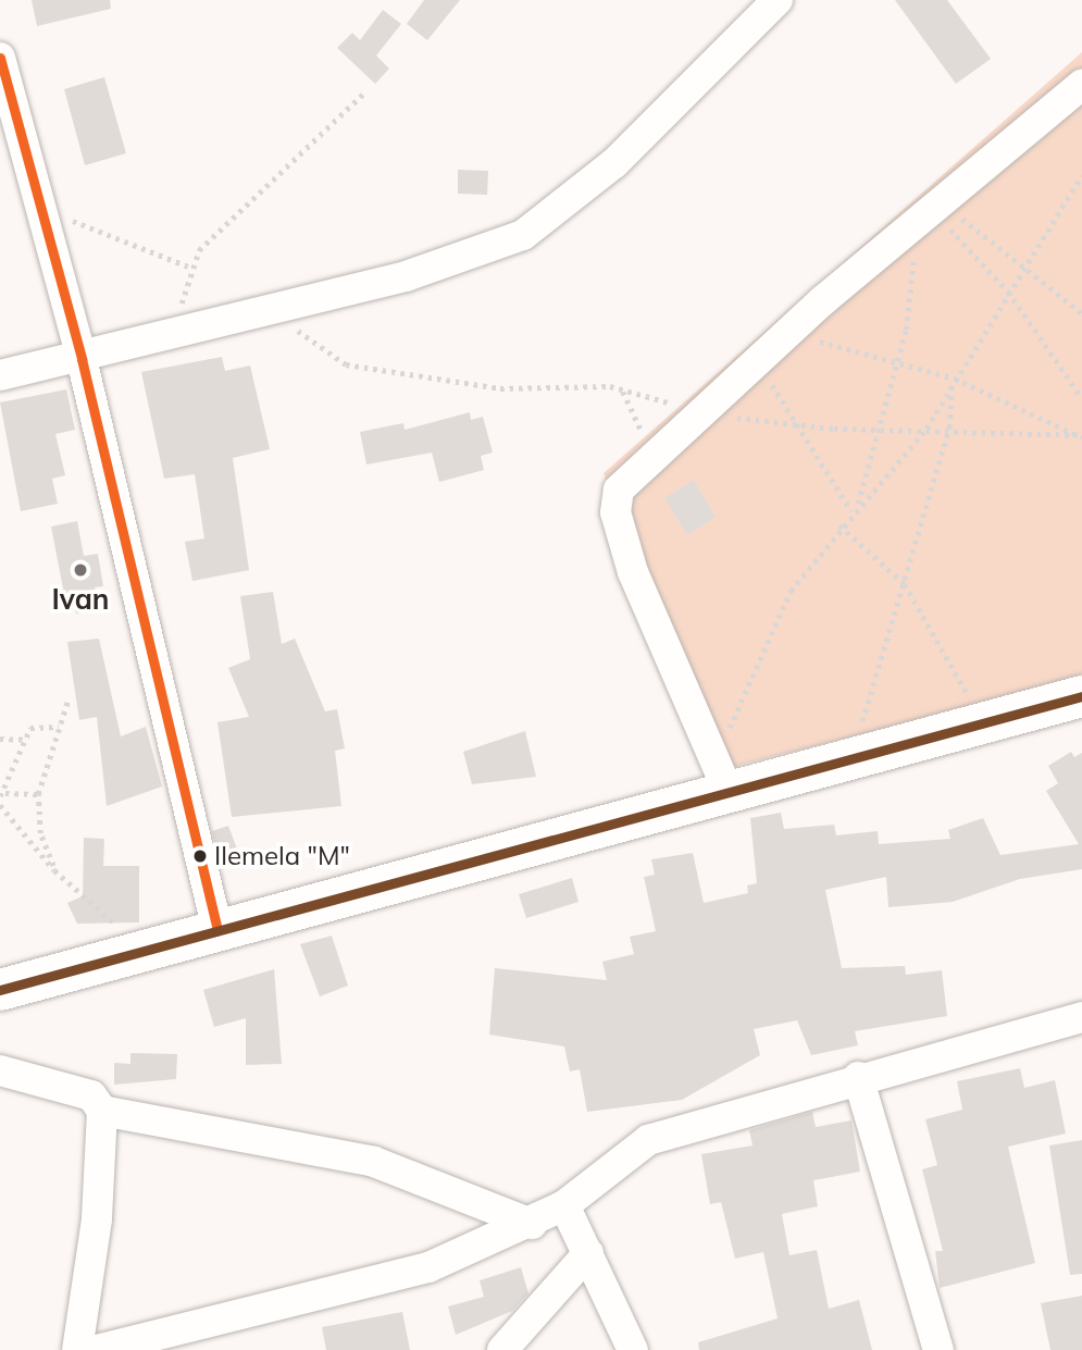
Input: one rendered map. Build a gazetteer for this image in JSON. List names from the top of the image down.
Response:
{
  "places": ["Ivan", "Ilemela \"M\""]
}
